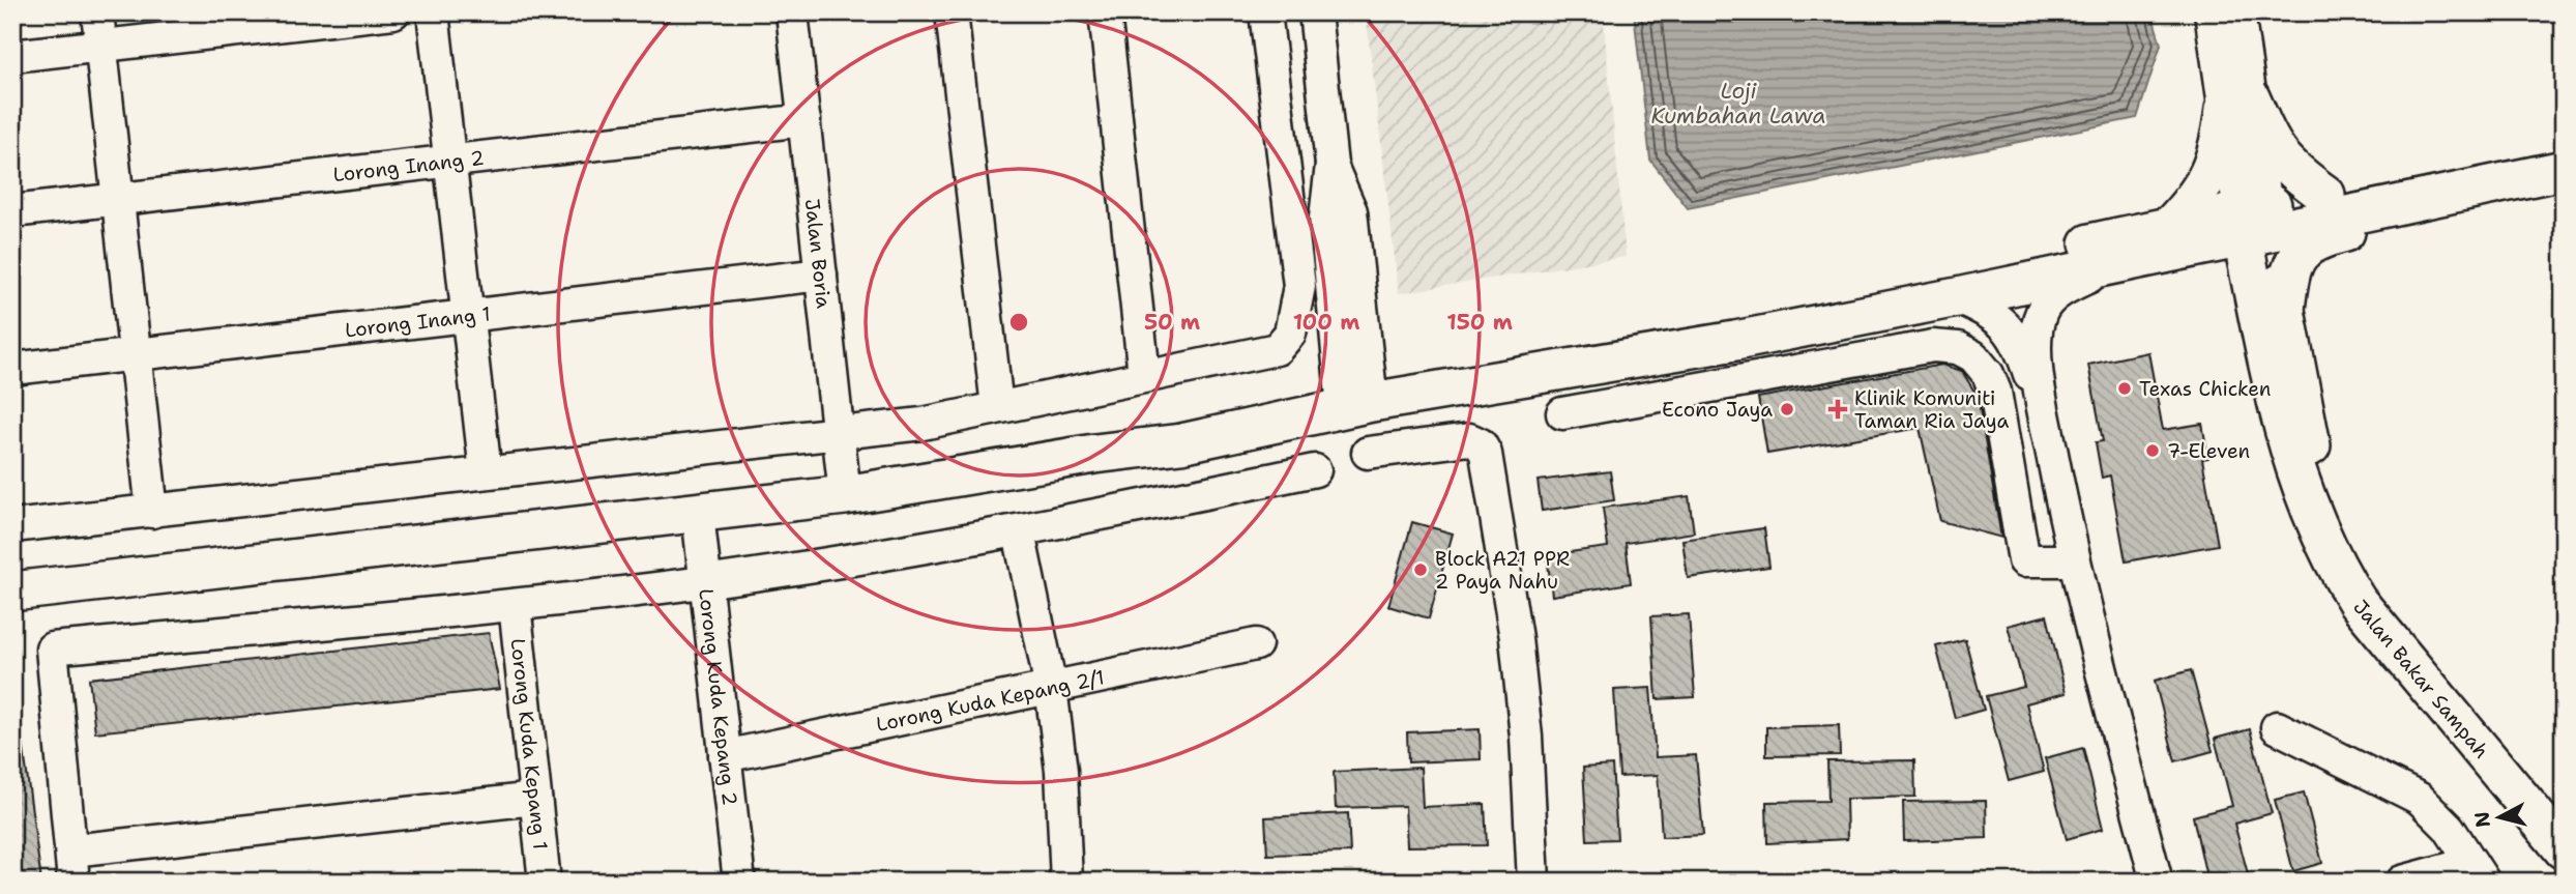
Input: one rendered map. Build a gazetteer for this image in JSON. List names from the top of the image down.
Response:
{
  "streets": {
    "main road": ["Jalan Bakar Sampah"],
    "street": [
      "Lorong Inang 2",
      "Jalan Boria",
      "Lorong Inang 1",
      "Lorong Kuda Kepang 2",
      "Lorong Kuda Kepang 2/1",
      "Lorong Kuda Kepang 1"
    ]
  },
  "crossings": [
    ["Lorong Inang 2", "Jalan Boria"],
    ["Jalan Boria", "Lorong Inang 1"],
    ["Lorong Kuda Kepang 2", "Lorong Kuda Kepang 2/1"]
  ],
  "water": ["Loji Kumbahan Lawa"],
  "places": {
    "other": [
      "Texas Chicken",
      "Econo Jaya",
      "7-Eleven",
      "Block A21 PPR 2 Paya Nahu"
    ],
    "health": ["Klinik Komuniti Taman Ria Jaya"]
  },
  "north": "left",
  "rings": ["50 m", "100 m", "150 m"]
}
